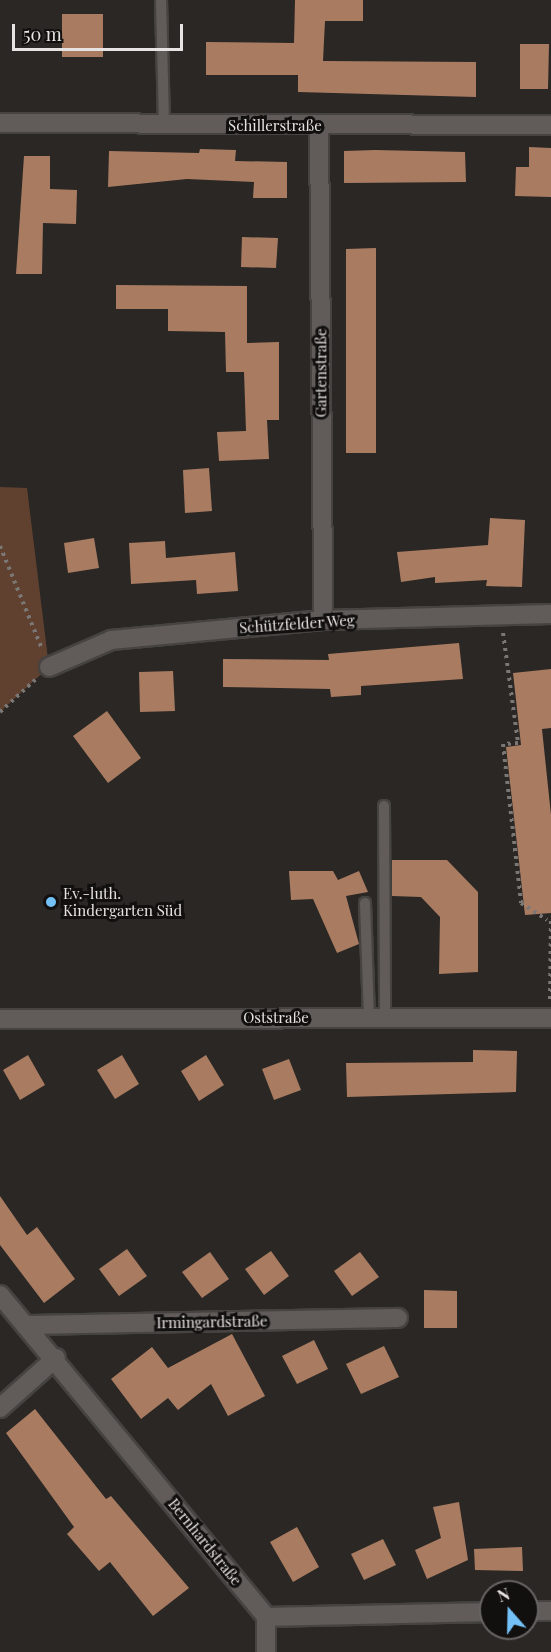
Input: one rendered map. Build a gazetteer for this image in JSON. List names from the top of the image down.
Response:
{
  "streets": {
    "street": [
      "Schillerstraße",
      "Gartenstraße",
      "Schützfelder Weg",
      "Oststraße",
      "Irmingardstraße",
      "Bernhardstraße"
    ]
  },
  "crossings": [
    ["Schillerstraße", "Gartenstraße"],
    ["Gartenstraße", "Schützfelder Weg"],
    ["Irmingardstraße", "Bernhardstraße"]
  ],
  "places": ["Ev.-luth. Kindergarten Süd"],
  "scale_bar": "50 m",
  "north": "top"
}
